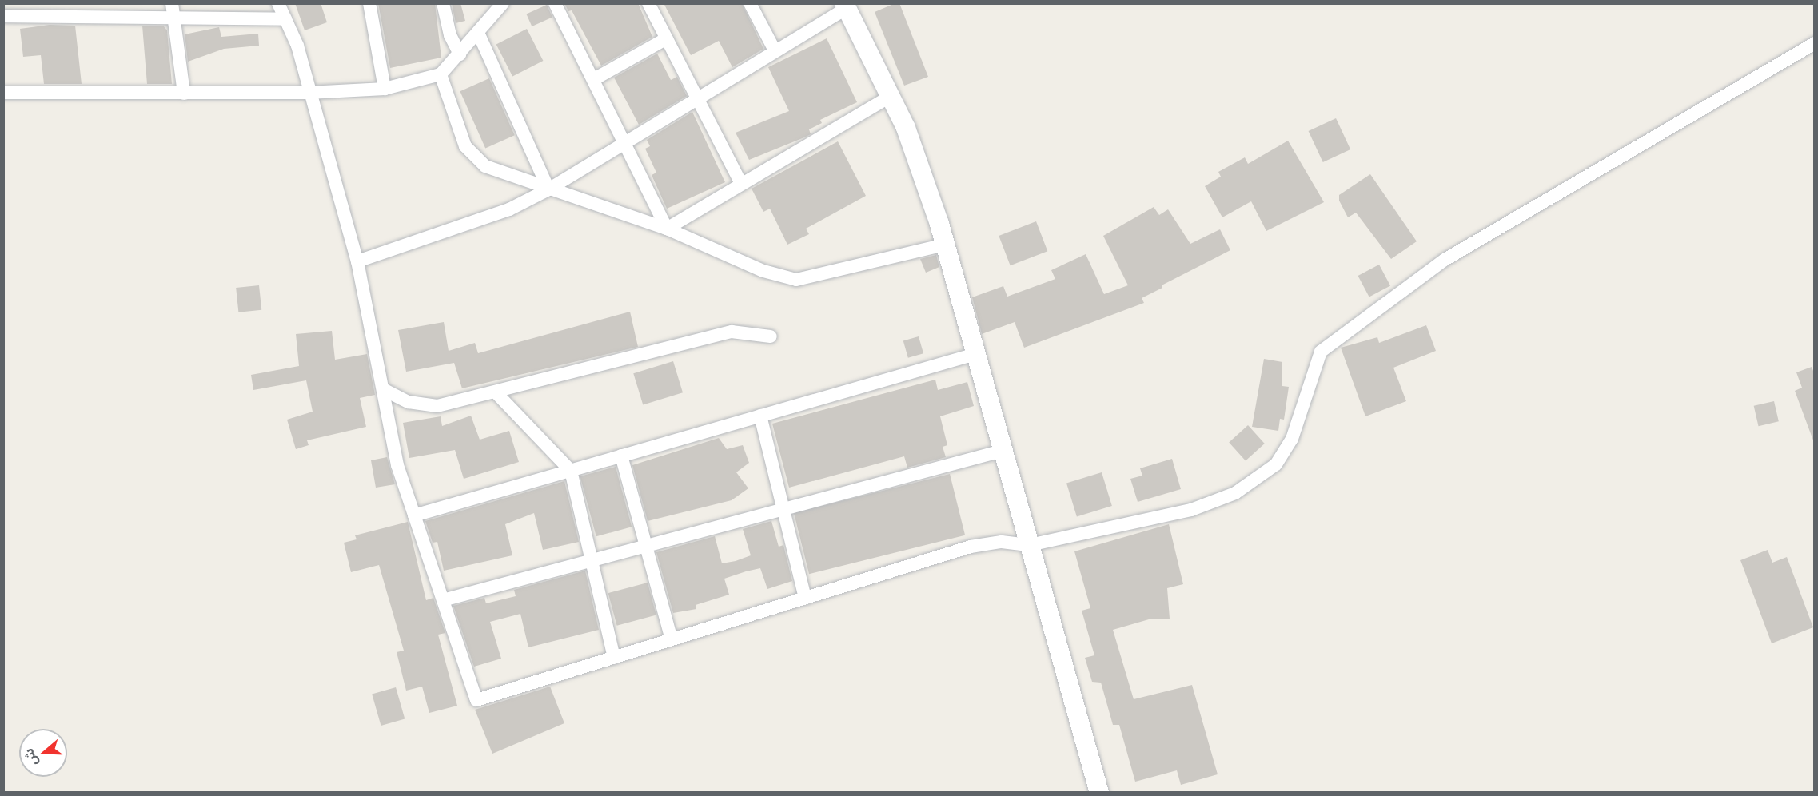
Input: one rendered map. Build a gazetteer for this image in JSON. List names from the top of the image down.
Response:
{
  "north": "left"
}
